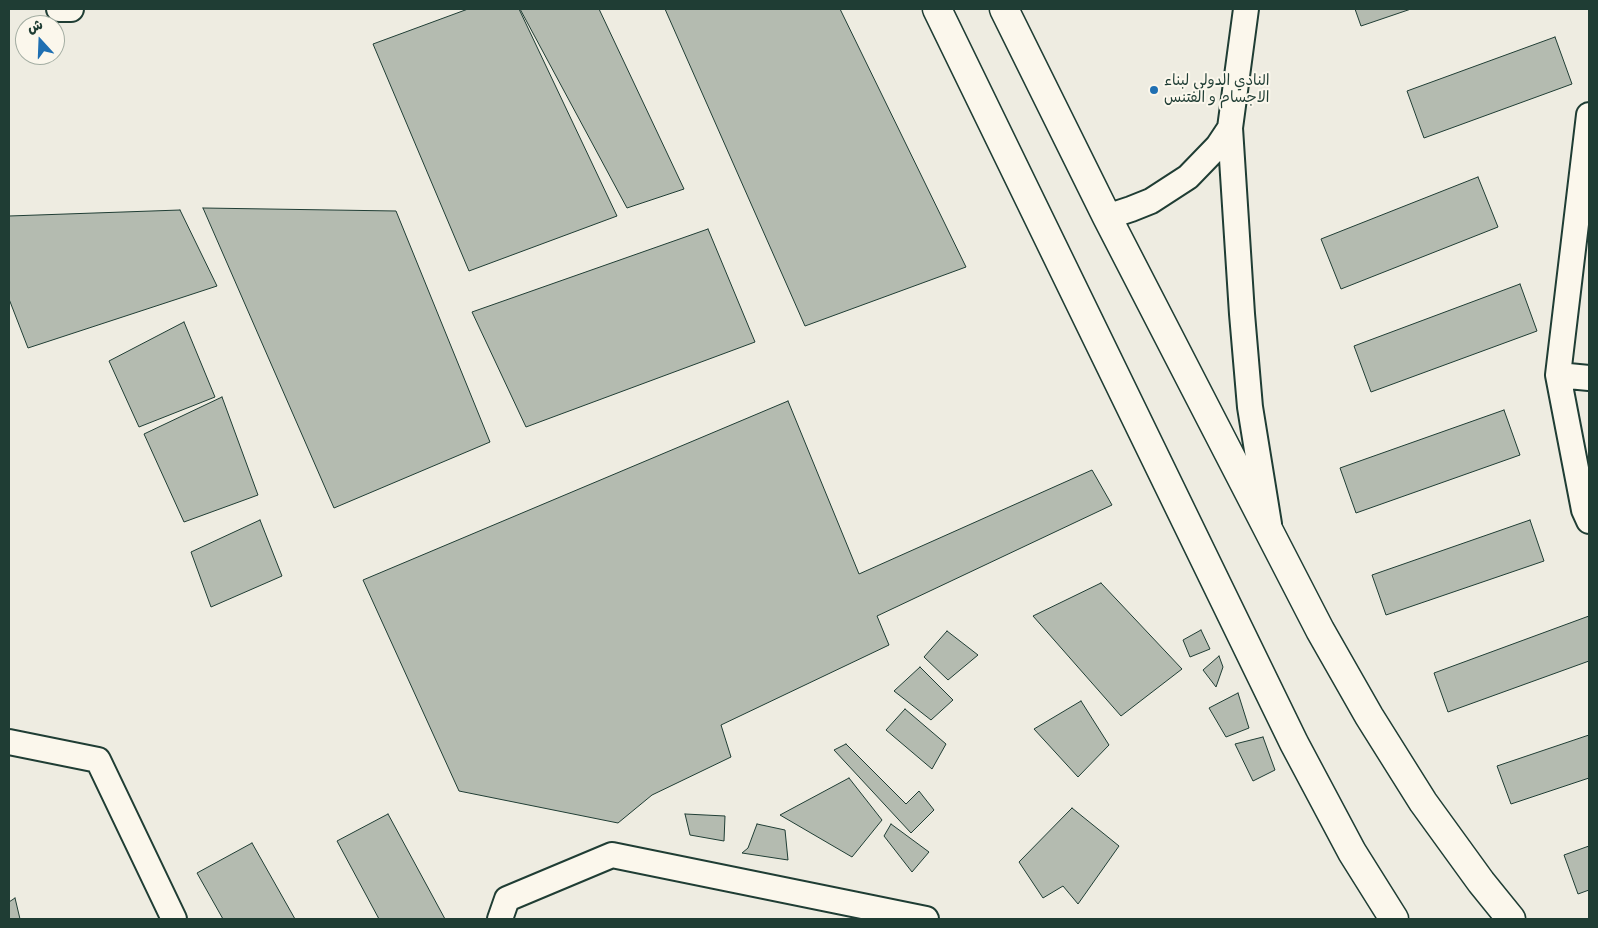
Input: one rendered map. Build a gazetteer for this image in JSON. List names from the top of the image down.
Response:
{
  "places": ["النادي الدولي لبناء الاجسام و الفتنس"],
  "north": "top"
}
